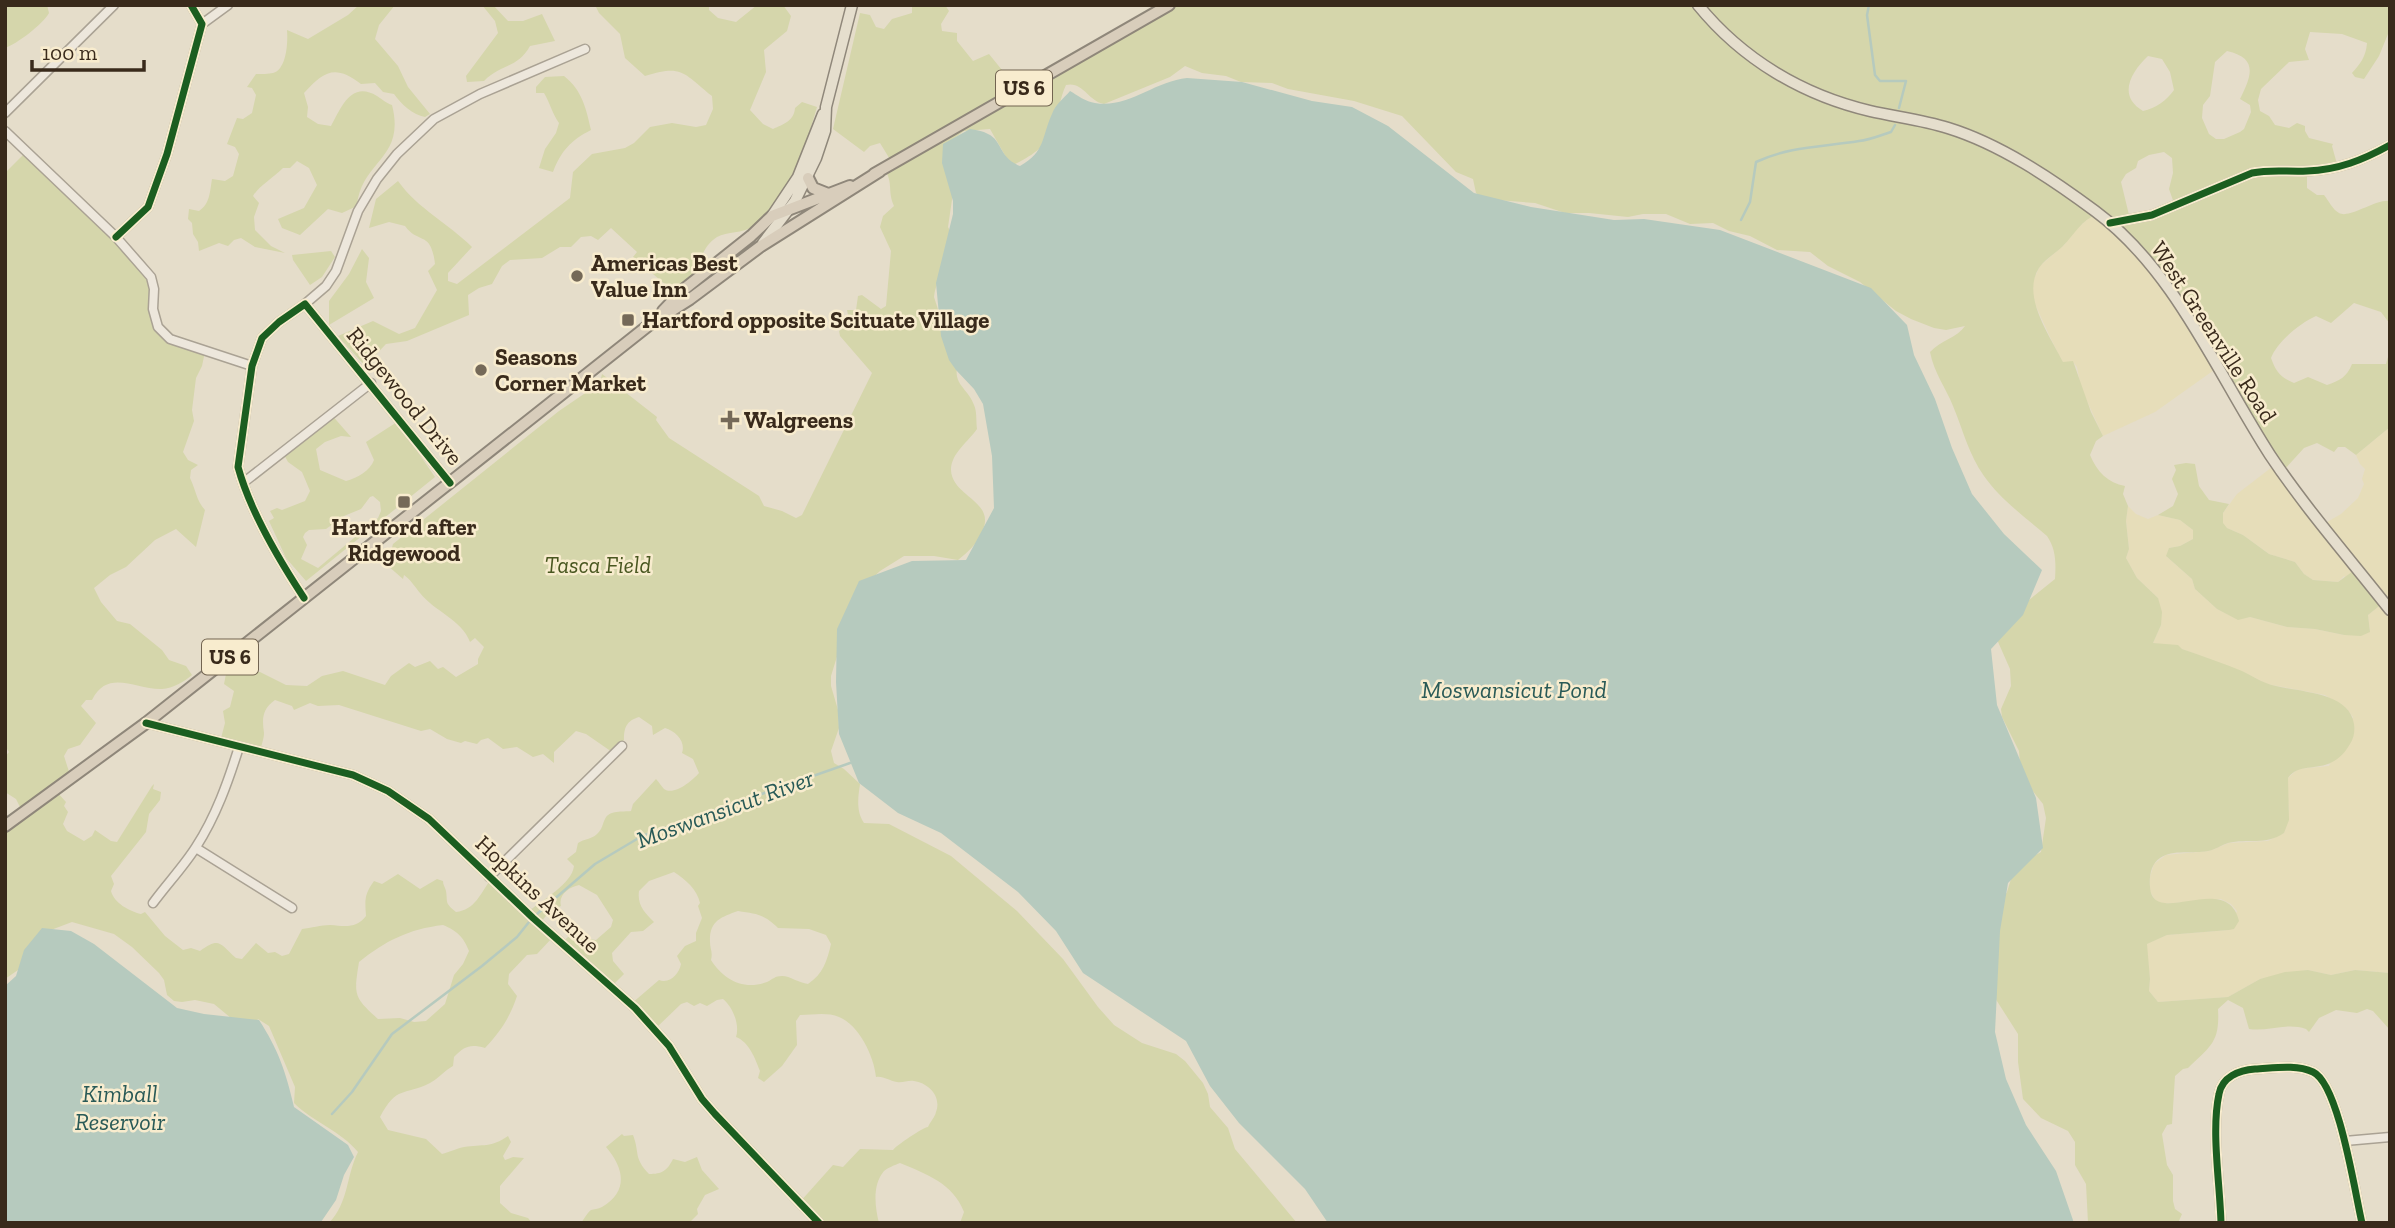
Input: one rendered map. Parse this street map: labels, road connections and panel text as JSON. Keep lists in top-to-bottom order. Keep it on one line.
{"streets":{"highway":["US 6"],"main road":["West Greenville Road"],"street":["Ridgewood Drive","Hopkins Avenue"]},"crossings":[["US 6","Ridgewood Drive"],["US 6","Hopkins Avenue"]],"water":["Moswansicut Pond","Moswansicut River","Kimball Reservoir"],"parks":["Tasca Field"],"places":{"other":["Americas Best Value Inn","Seasons Corner Market"],"transit":["Hartford opposite Scituate Village","Hartford after Ridgewood"],"health":["Walgreens"]},"scale_bar":"100 m"}
